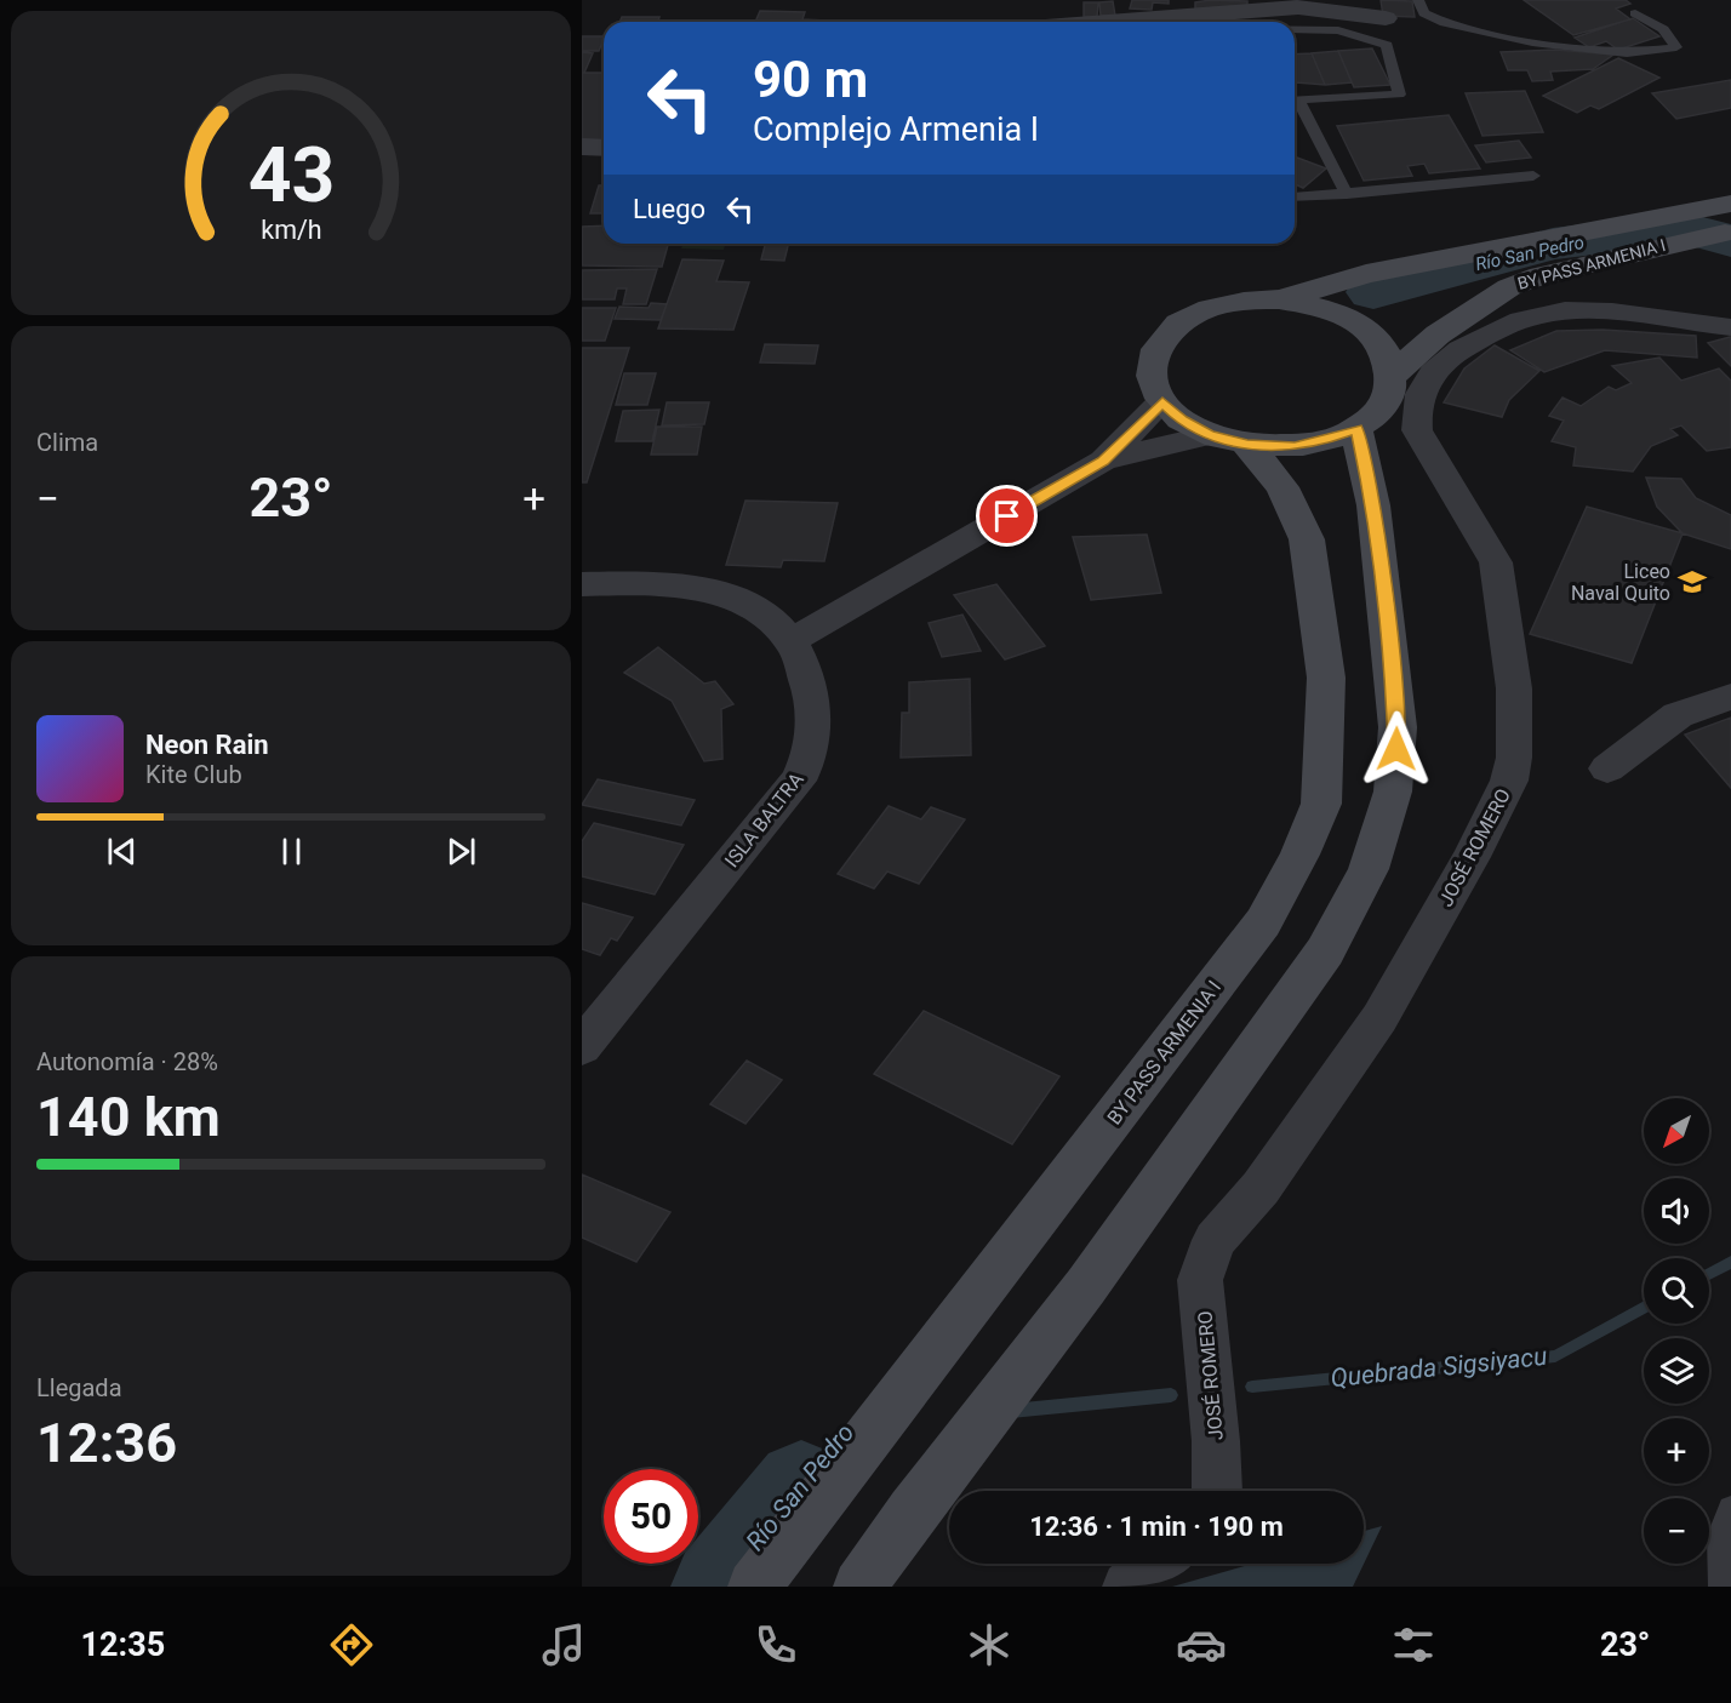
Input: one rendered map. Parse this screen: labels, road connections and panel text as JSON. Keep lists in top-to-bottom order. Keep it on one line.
{"streets":{"main road":["BY PASS ARMENIA I"],"street":["ISLA BALTRA","JOSÉ ROMERO"]},"water":["Río San Pedro","Quebrada Sigsiyacu"],"places":{"school or university":["Liceo Naval Quito"]},"north":"bottom left","page":{"turn":["90 m","Complejo Armenia I"],"then":"Luego","tile":["Clima",["Autonomía · 28%","140 km"],["Llegada","12:36"]],"heat":["−","23°","+"],"song":["Neon Rain","Kite Club"],"map_buttons":["+","−"],"limit":"50","trip":"12:36 · 1 min · 190 m","tabs":["12:35","23°"],"gauge":["43","km/h"]}}
